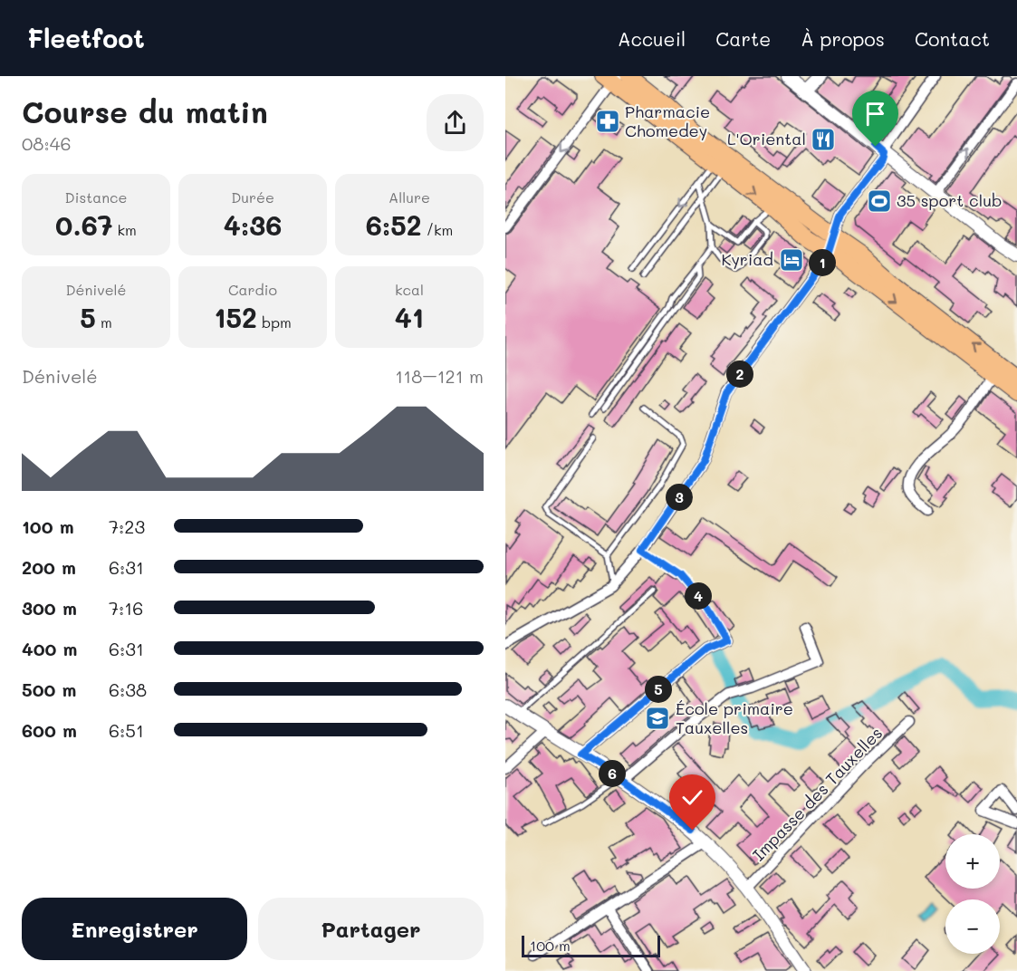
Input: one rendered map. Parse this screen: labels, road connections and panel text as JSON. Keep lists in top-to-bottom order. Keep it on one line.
{"streets":{"street":["Impasse des Tauxelles"]},"places":{"pharmacy":["Pharmacie Chomedey"],"restaurant":["L'Oriental"],"sports":["35 sport club"],"hotel":["Kyriad"],"school or university":["École primaire Tauxelles"]},"scale_bar":"100 m","page":{"header":"Fleetfoot","nav":["Accueil","Carte","À propos","Contact"],"heading":["Course du matin","08:46"],"stats":[["Distance","0.67 km"],["Durée","4:36"],["Allure","6:52 /km"],["Dénivelé","5 m"],["Cardio","152 bpm"],["kcal","41"]],"pins":["1","2","3","4","5","6"],"chart":["Dénivelé","118–121 m"],"list":[{"name":"100 m","note":"7:23"},{"name":"200 m","note":"6:31"},{"name":"300 m","note":"7:16"},{"name":"400 m","note":"6:31"},{"name":"500 m","note":"6:38"},{"name":"600 m","note":"6:51"}],"map_buttons":["+","−"],"buttons":["Enregistrer","Partager"],"scale":"100 m"}}
